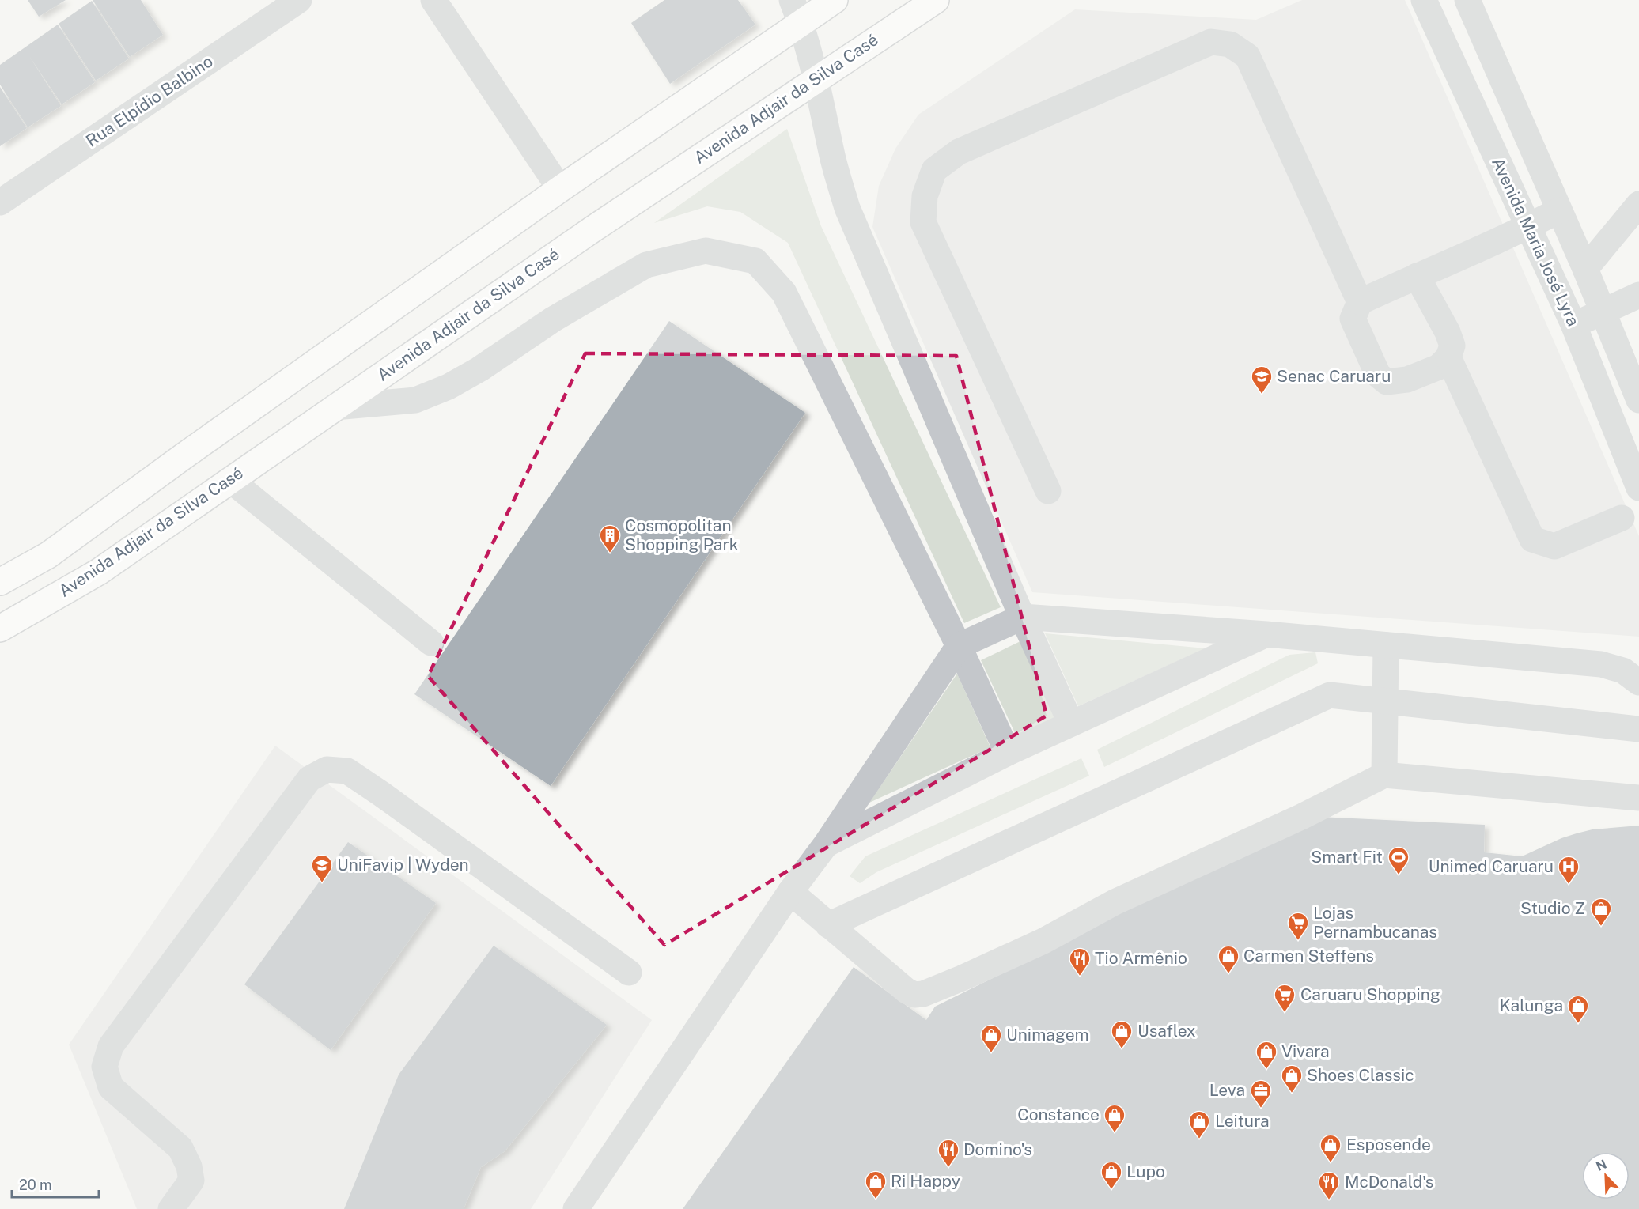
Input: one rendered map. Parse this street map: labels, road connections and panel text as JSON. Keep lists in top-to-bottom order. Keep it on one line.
{"streets":{"main road":["Avenida Adjair da Silva Casé"],"street":["Rua Elpídio Balbino","Avenida Maria José Lyra"]},"places":{"school or university":["Senac Caruaru","UniFavip | Wyden"],"building":["Cosmopolitan Shopping Park"],"sports":["Smart Fit"],"hospital":["Unimed Caruaru"],"shop":["Studio Z","Carmen Steffens","Kalunga","Usaflex","Unimagem","Vivara","Shoes Classic","Constance","Leitura","Esposende","Lupo","Ri Happy"],"supermarket":["Lojas Pernambucanas","Caruaru Shopping"],"restaurant":["Tio Armênio","Domino's","McDonald's"],"office":["Leva"]},"scale_bar":"20 m","north":"top left"}
